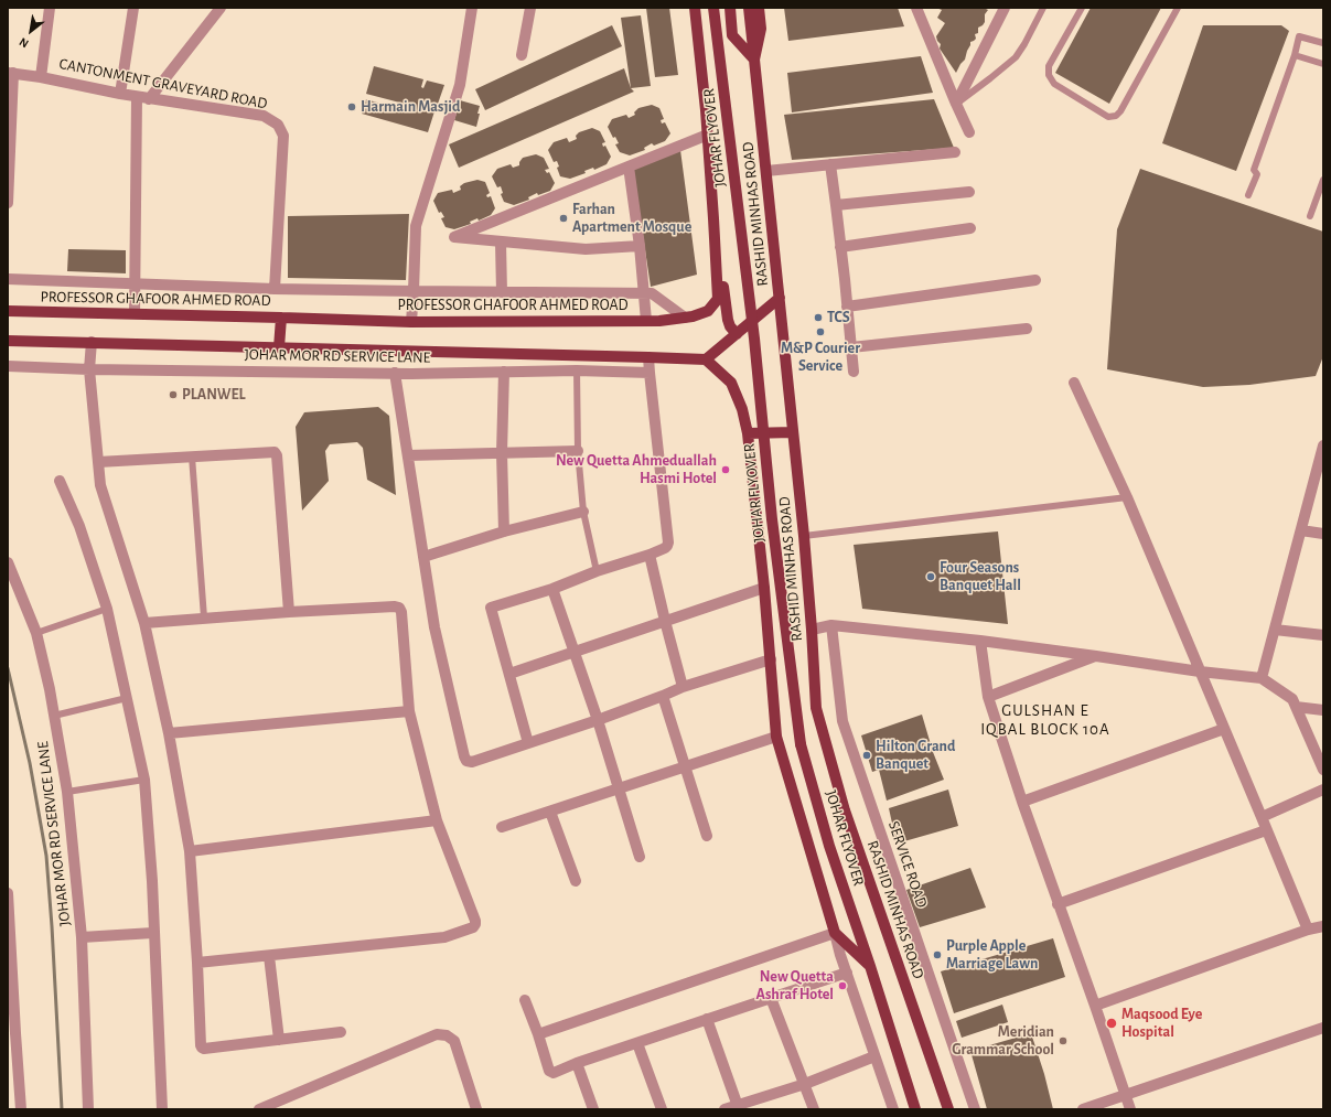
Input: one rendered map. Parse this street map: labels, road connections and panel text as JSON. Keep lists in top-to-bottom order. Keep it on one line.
{"streets":{"main road":["JOHAR FLYOVER","RASHID MINHAS ROAD","PROFESSOR GHAFOOR AHMED ROAD"],"street":["CANTONMENT GRAVEYARD ROAD","JOHAR MOR RD SERVICE LANE","SERVICE ROAD"]},"districts":["GULSHAN E IQBAL BLOCK 10A"],"places":["Harmain Masjid","Farhan Apartment Mosque","TCS","M&P Courier Service","PLANWEL","New Quetta Ahmeduallah Hasmi Hotel","Four Seasons Banquet Hall","Hilton Grand Banquet","Purple Apple Marriage Lawn","New Quetta Ashraf Hotel","Maqsood Eye Hospital","Meridian Grammar School"],"north":"bottom left"}
